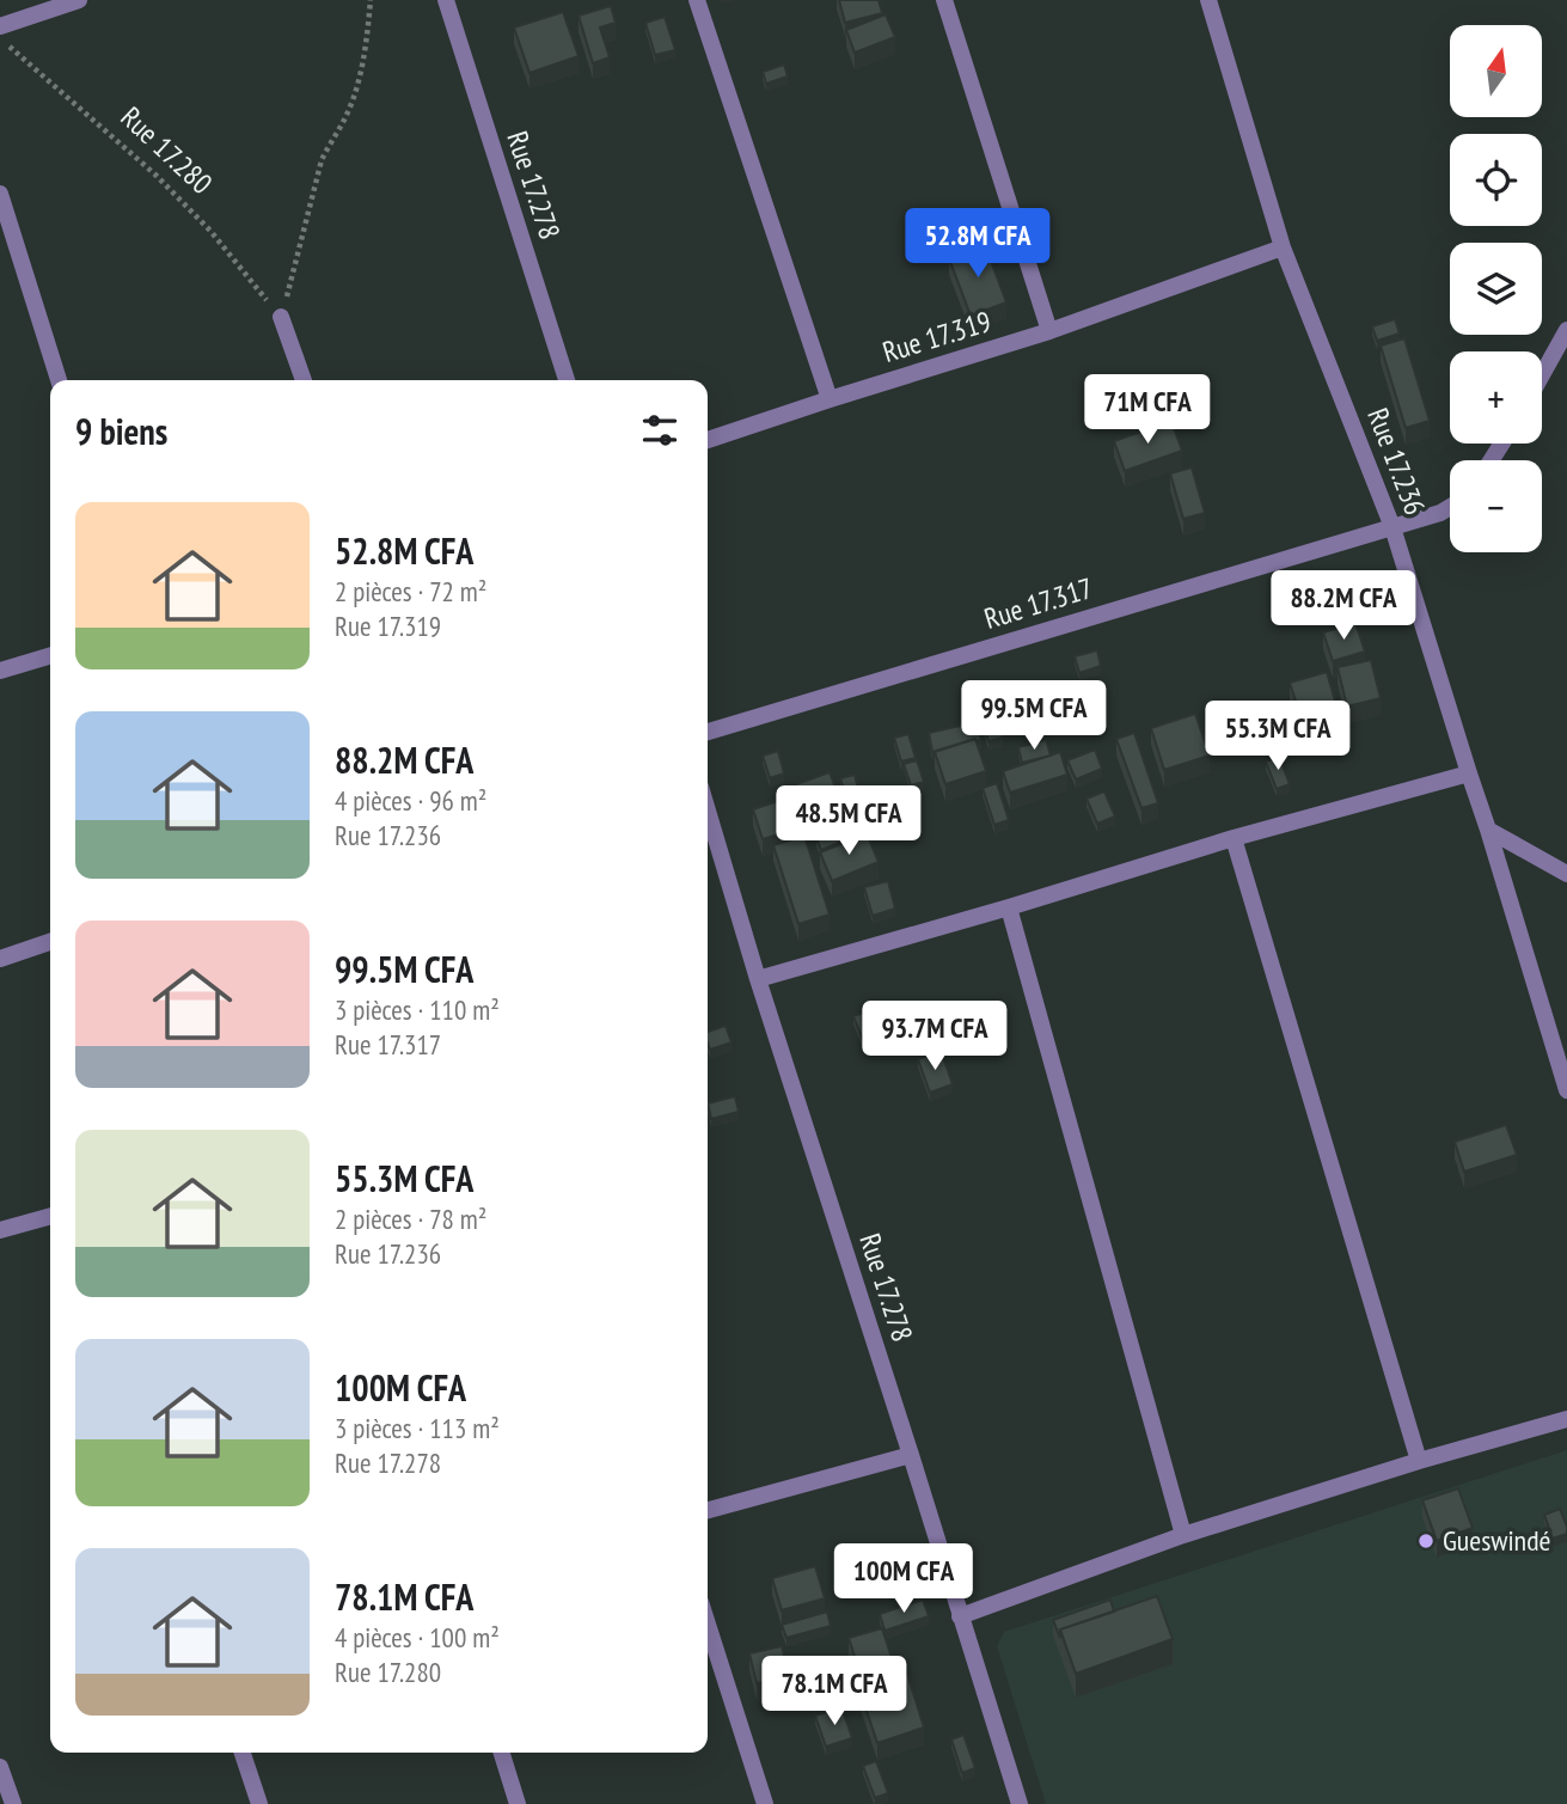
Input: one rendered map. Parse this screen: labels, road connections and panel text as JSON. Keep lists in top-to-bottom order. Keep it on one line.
{"streets":{"street":["Rue 17.278","Rue 17.319","Rue 17.236","Rue 17.317"],"path":["Rue 17.280"]},"crossings":[["Rue 17.319","Rue 17.236"],["Rue 17.236","Rue 17.317"]],"places":["Gueswindé"],"north":"top","page":{"map_buttons":["+","−"],"price":["52.8M CFA","71M CFA","88.2M CFA","99.5M CFA","55.3M CFA","48.5M CFA","93.7M CFA","100M CFA","78.1M CFA"],"heading":"9 biens","list":[{"name":"52.8M CFA","note":"2 pièces · 72 m² · Rue 17.319"},{"name":"88.2M CFA","note":"4 pièces · 96 m² · Rue 17.236"},{"name":"99.5M CFA","note":"3 pièces · 110 m² · Rue 17.317"},{"name":"55.3M CFA","note":"2 pièces · 78 m² · Rue 17.236"},{"name":"100M CFA","note":"3 pièces · 113 m² · Rue 17.278"},{"name":"78.1M CFA","note":"4 pièces · 100 m² · Rue 17.280"}]}}
